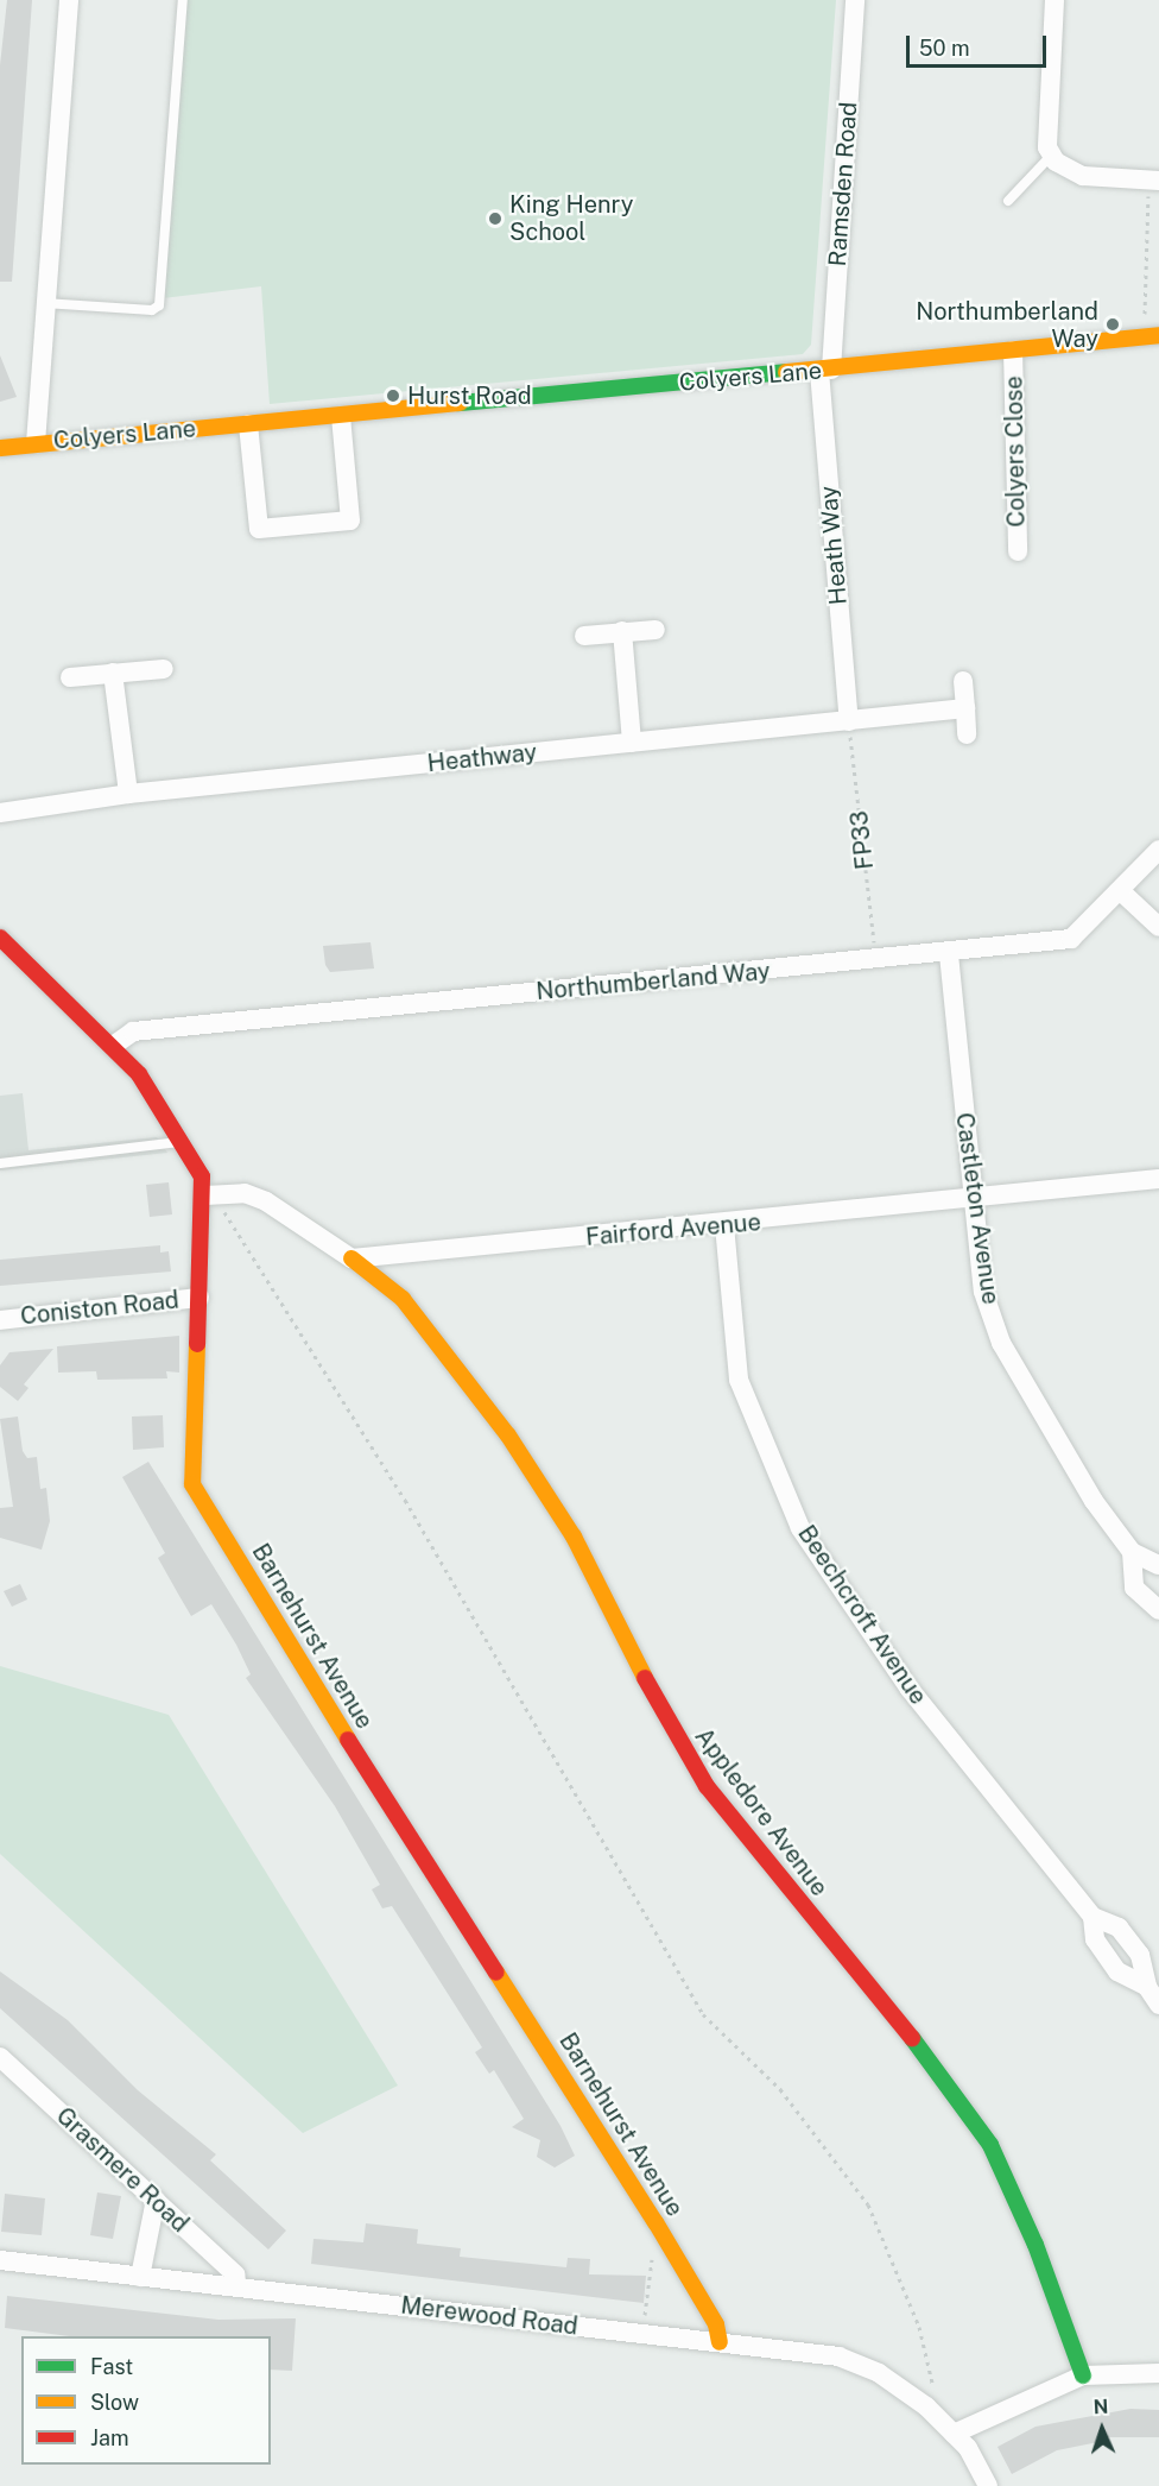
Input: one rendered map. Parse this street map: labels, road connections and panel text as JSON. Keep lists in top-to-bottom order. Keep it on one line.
{"streets":{"street":["Ramsden Road","Colyers Lane","Colyers Close","Heath Way","Heathway","Northumberland Way","Castleton Avenue","Fairford Avenue","Coniston Road","Beechcroft Avenue","Barnehurst Avenue","Appledore Avenue","Grasmere Road","Merewood Road"],"path":["FP33"]},"crossings":[["Ramsden Road","Colyers Lane"],["Ramsden Road","Heath Way"],["Colyers Lane","Colyers Close"],["Colyers Lane","Heath Way"],["Heath Way","Heathway"],["Heath Way","FP33"],["Heathway","FP33"],["FP33","Northumberland Way"],["Northumberland Way","Castleton Avenue"],["Northumberland Way","Barnehurst Avenue"],["Castleton Avenue","Fairford Avenue"],["Fairford Avenue","Beechcroft Avenue"],["Fairford Avenue","Appledore Avenue"],["Coniston Road","Barnehurst Avenue"],["Barnehurst Avenue","Merewood Road"],["Grasmere Road","Merewood Road"]],"places":["King Henry School","Northumberland Way","Hurst Road"],"legend":["Fast","Slow","Jam"],"scale_bar":"50 m","north":"top"}
